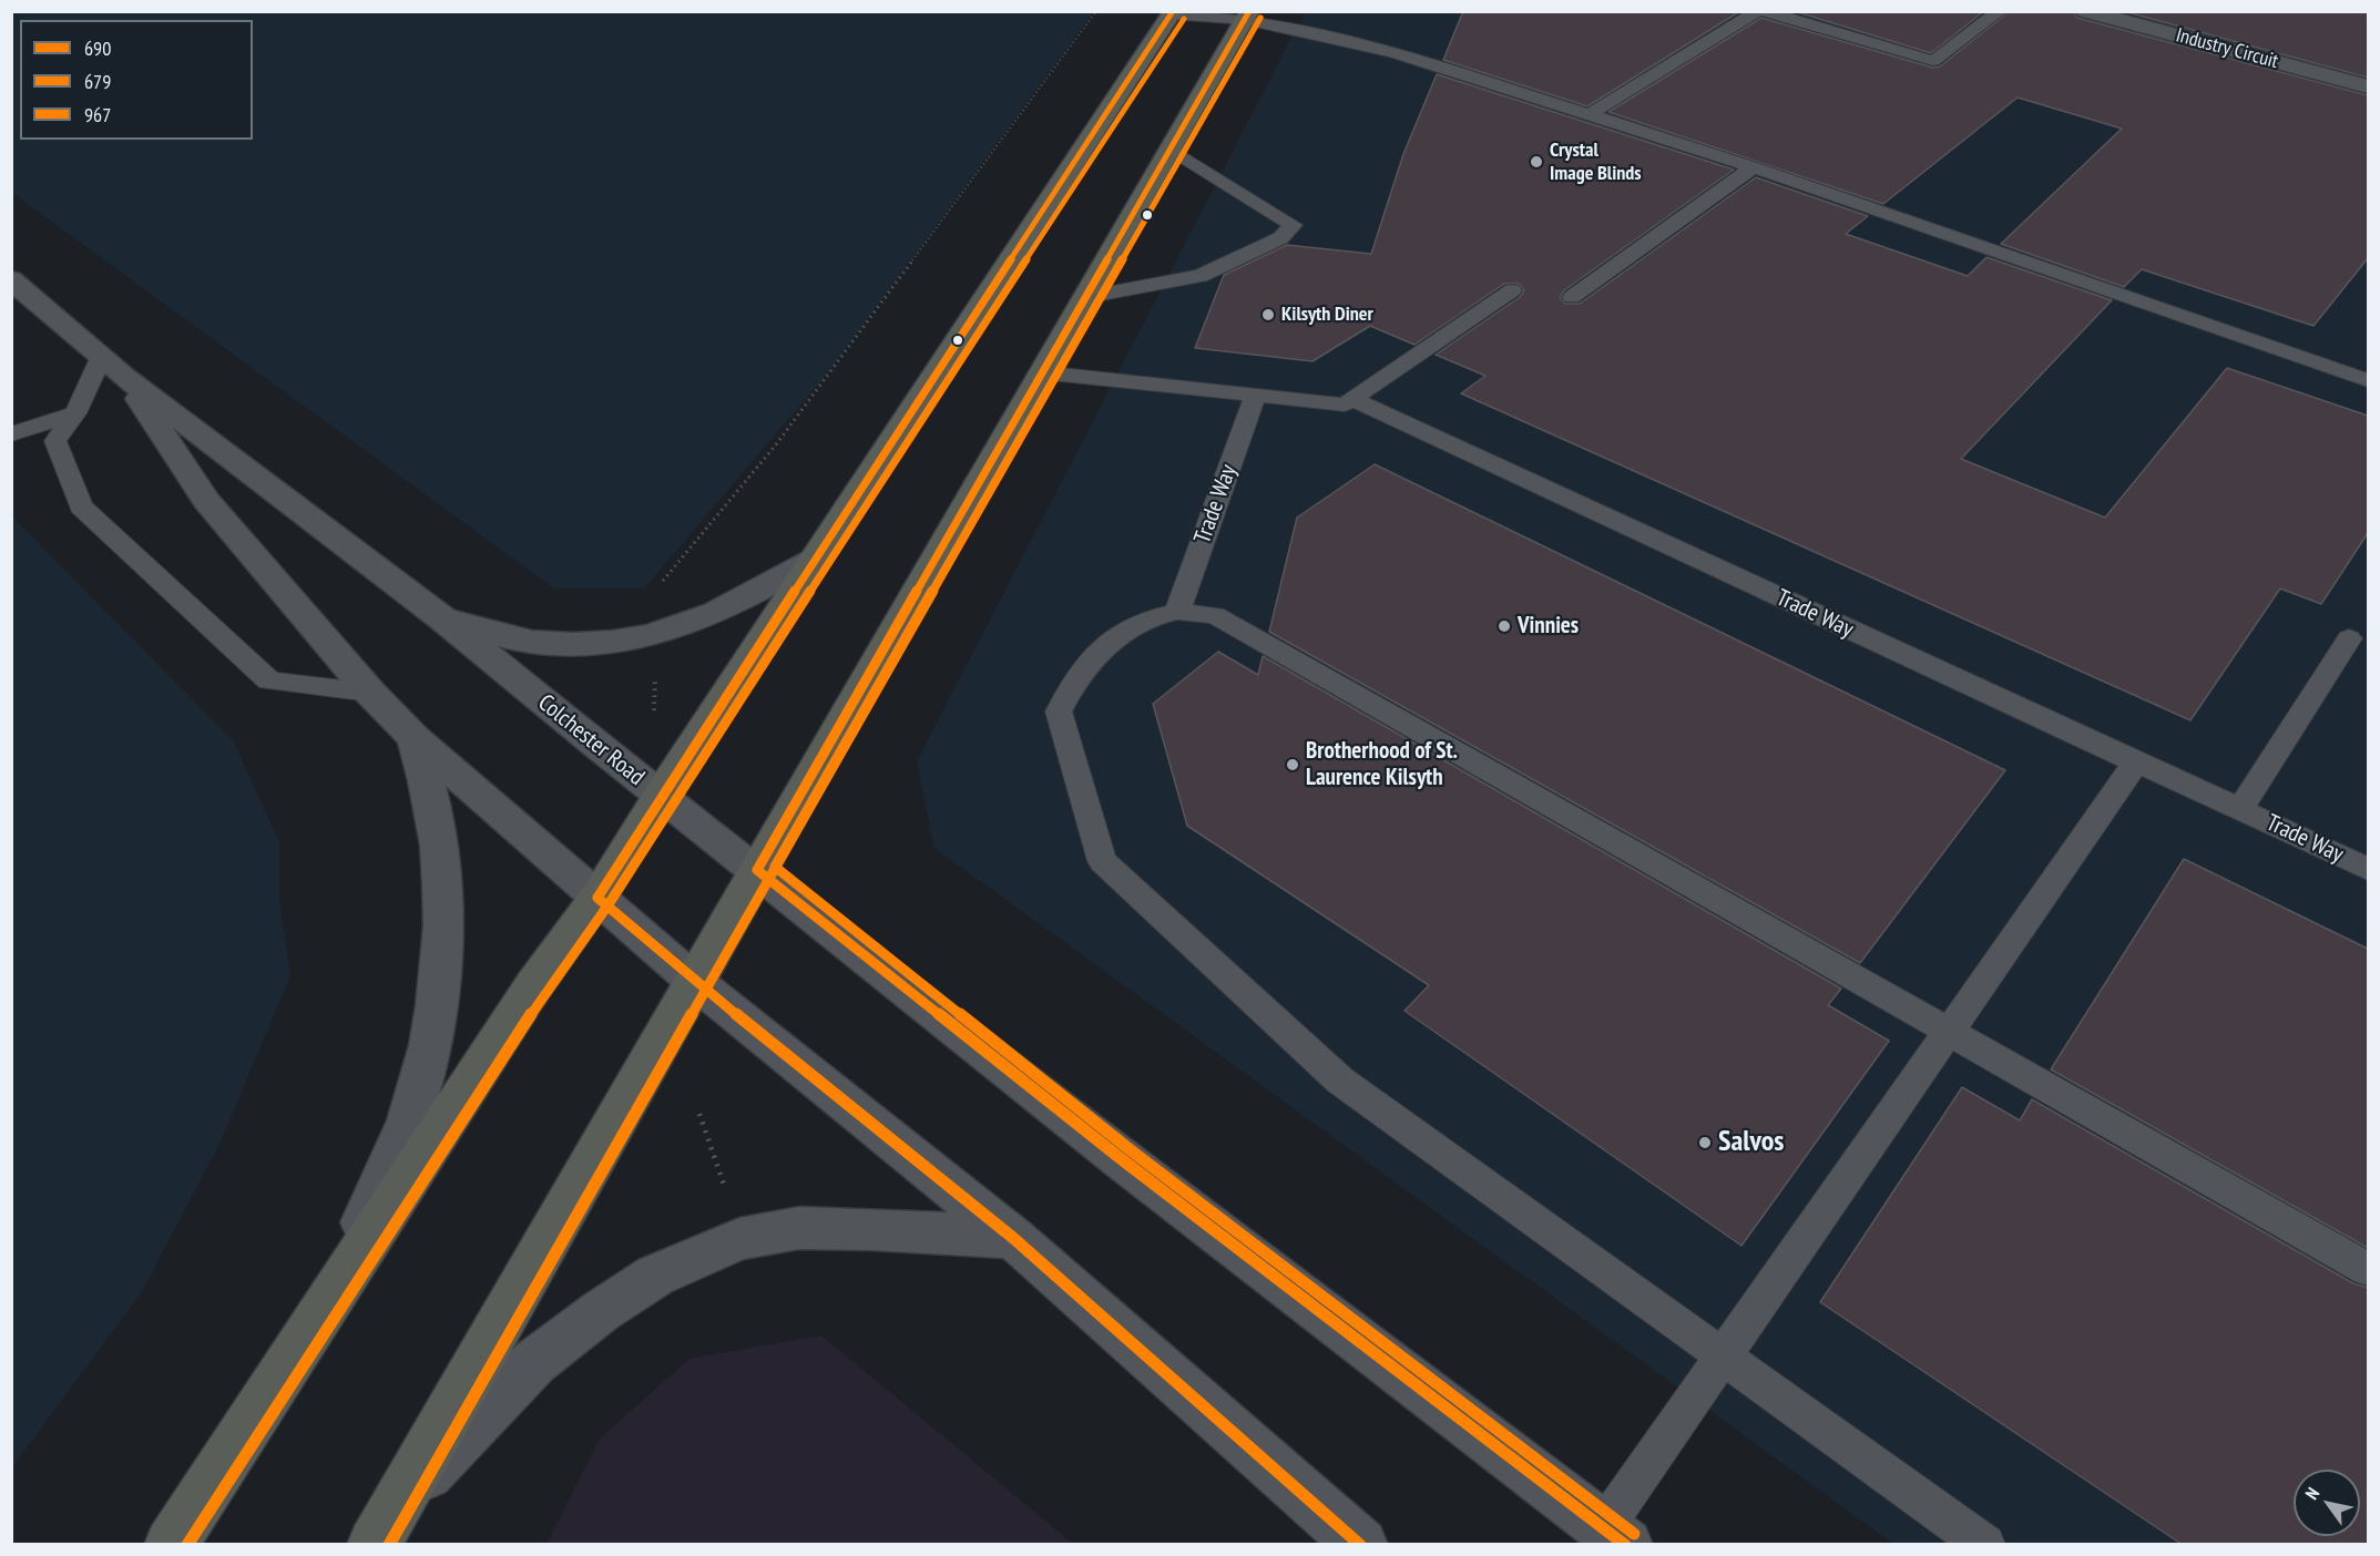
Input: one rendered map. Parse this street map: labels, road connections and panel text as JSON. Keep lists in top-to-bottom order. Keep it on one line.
{"streets":{"main road":["Industry Circuit","Colchester Road"],"lane":["Trade Way"]},"places":["Crystal Image Blinds","Kilsyth Diner","Vinnies","Brotherhood of St. Laurence Kilsyth","Salvos"],"lines":["transit line 690","transit line 679","transit line 967"],"legend":["690","679","967"],"north":"top left"}
